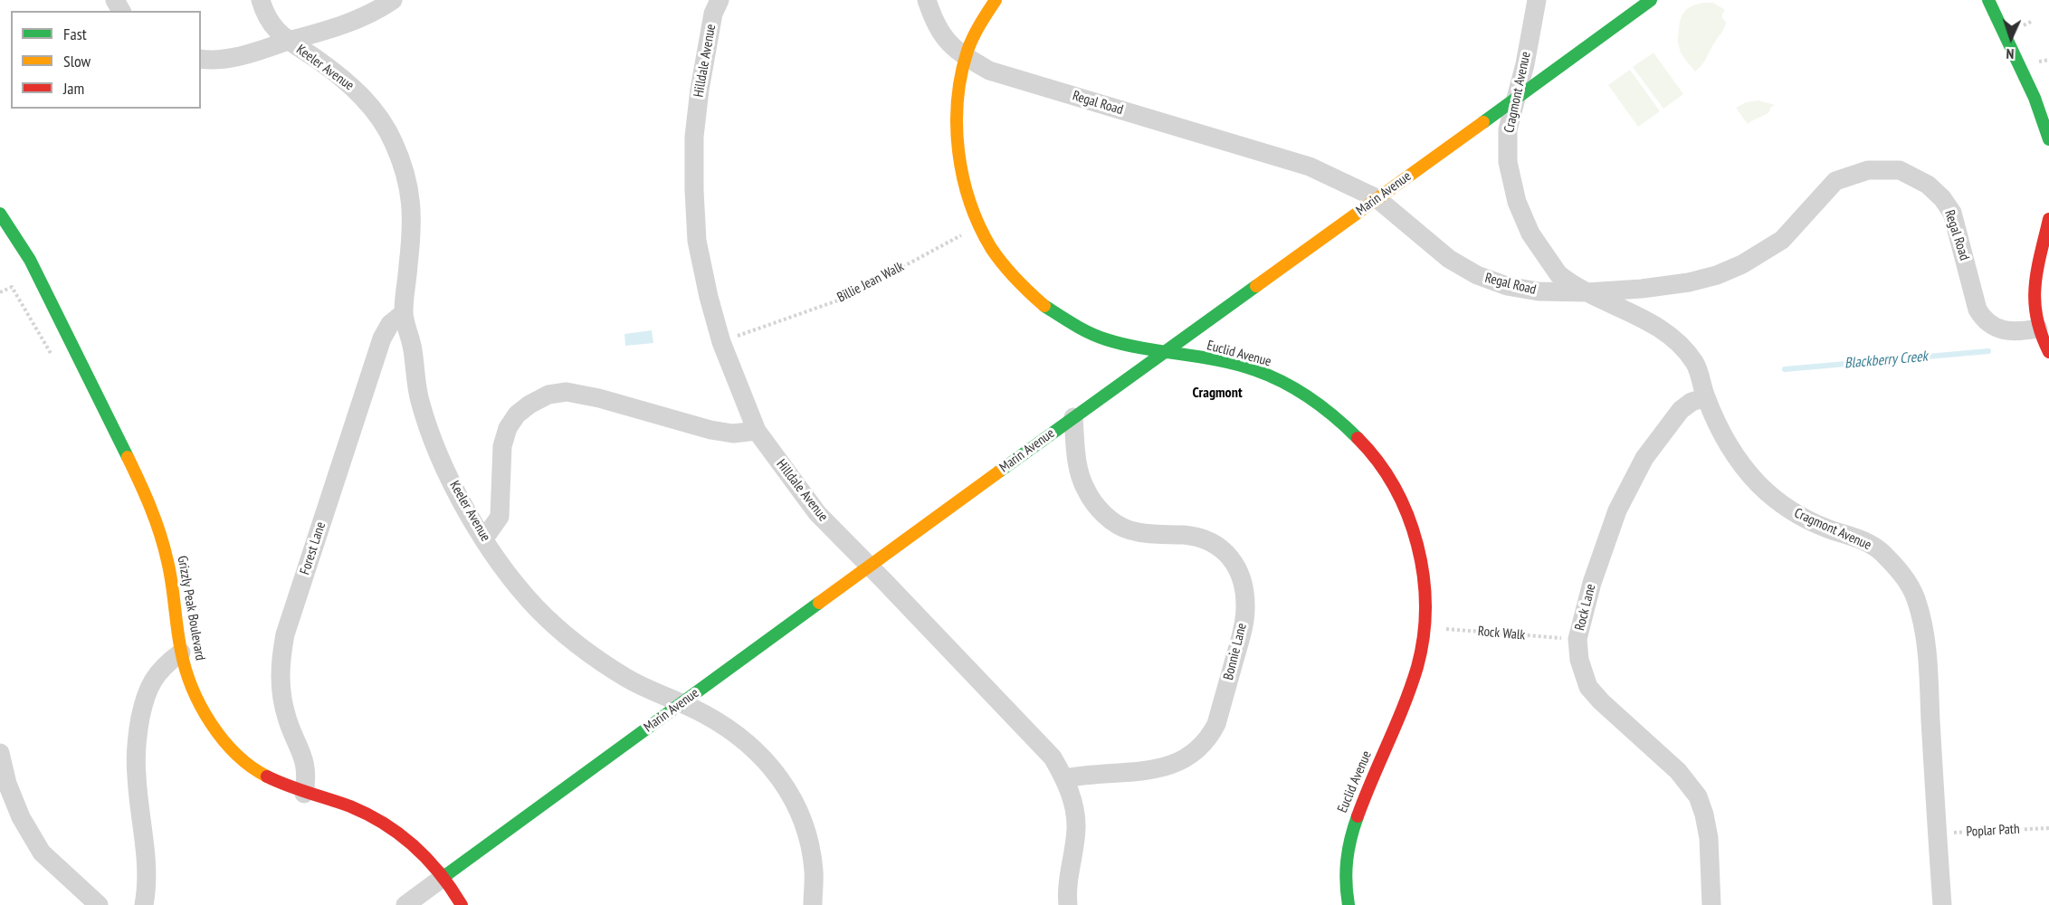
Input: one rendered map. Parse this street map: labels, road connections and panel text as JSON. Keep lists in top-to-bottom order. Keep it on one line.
{"streets":{"street":["Hilldale Avenue","Keeler Avenue","Cragmont Avenue","Regal Road","Marin Avenue","Euclid Avenue","Forest Lane","Rock Lane","Grizzly Peak Boulevard","Bonnie Lane"],"path":["Billie Jean Walk","Rock Walk","Poplar Path"]},"crossings":[["Hilldale Avenue","Marin Avenue"],["Hilldale Avenue","Bonnie Lane"],["Keeler Avenue","Marin Avenue"],["Keeler Avenue","Forest Lane"],["Cragmont Avenue","Regal Road"],["Cragmont Avenue","Marin Avenue"],["Cragmont Avenue","Rock Lane"],["Cragmont Avenue","Poplar Path"],["Regal Road","Marin Avenue"],["Regal Road","Euclid Avenue"],["Marin Avenue","Euclid Avenue"],["Marin Avenue","Grizzly Peak Boulevard"],["Marin Avenue","Bonnie Lane"],["Billie Jean Walk","Euclid Avenue"],["Euclid Avenue","Rock Walk"],["Forest Lane","Grizzly Peak Boulevard"],["Rock Lane","Rock Walk"]],"districts":["Cragmont"],"water":["Blackberry Creek"],"legend":["Fast","Slow","Jam"],"north":"bottom"}
